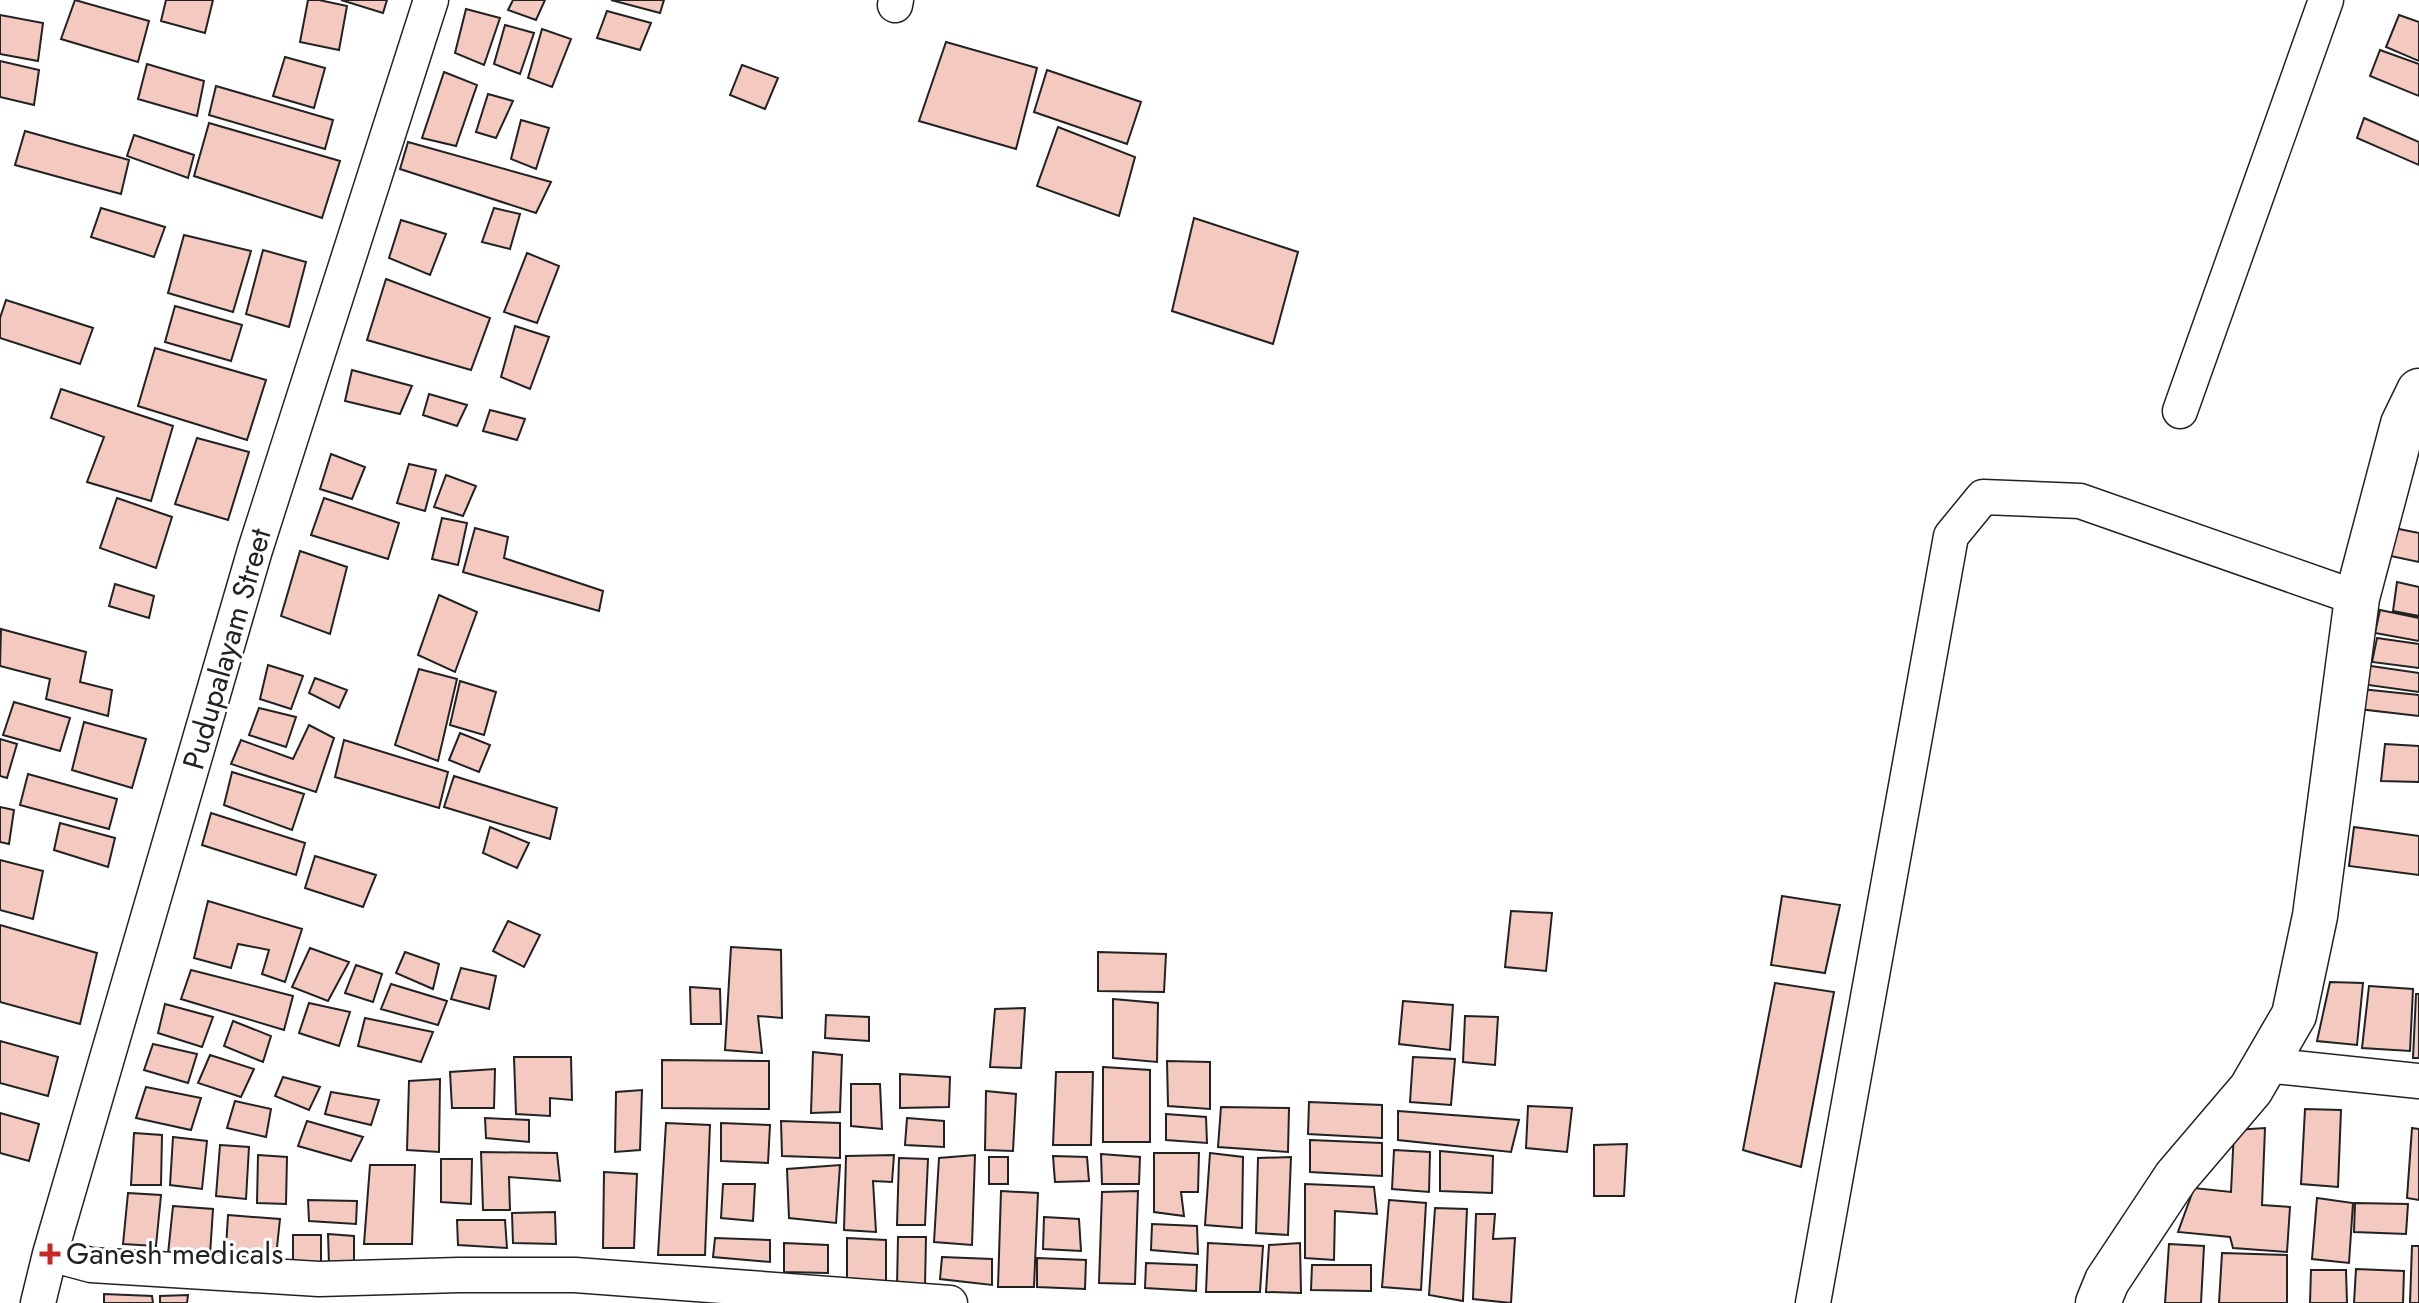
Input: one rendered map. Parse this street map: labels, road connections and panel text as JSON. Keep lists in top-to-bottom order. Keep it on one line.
{"streets":{"street":["Pudupalayam Street"]},"places":{"health":["Ganesh medicals"]}}
